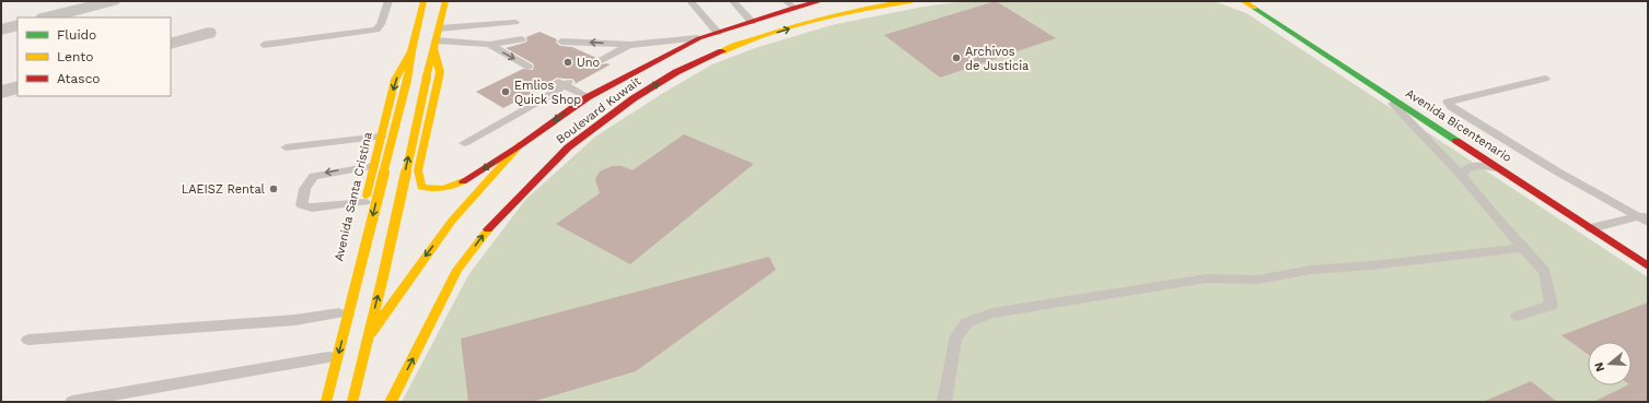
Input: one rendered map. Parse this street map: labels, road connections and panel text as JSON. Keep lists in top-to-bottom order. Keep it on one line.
{"streets":{"main road":["Boulevard Kuwait","Avenida Bicentenario","Avenida Santa Cristina"]},"places":["Archivos de Justicia","Uno","Emlios Quick Shop","LAEISZ Rental"],"legend":["Fluido","Lento","Atasco"],"north":"left"}
